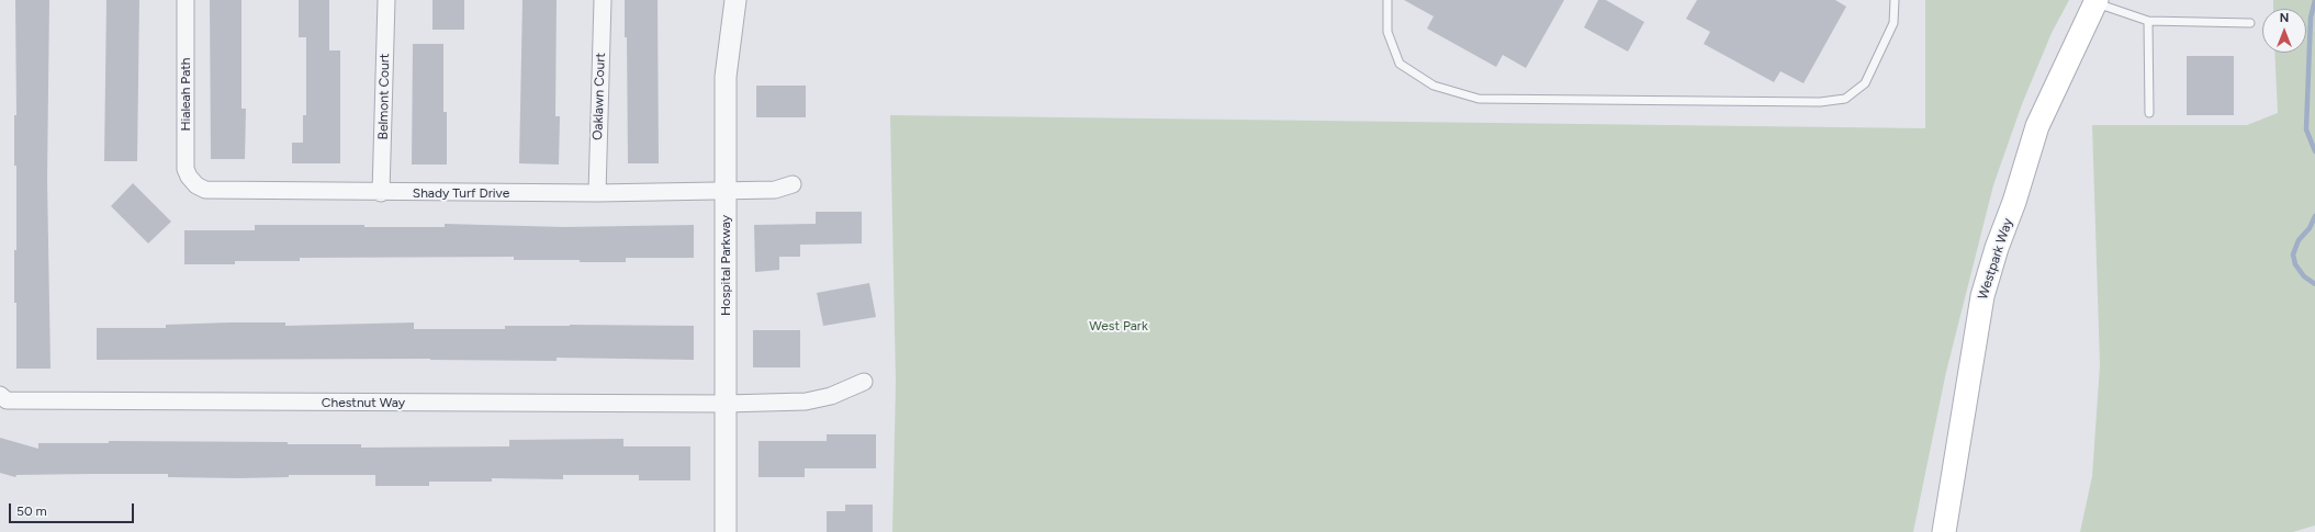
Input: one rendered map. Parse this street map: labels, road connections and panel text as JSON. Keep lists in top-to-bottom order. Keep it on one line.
{"streets":{"main road":["Westpark Way"],"street":["Hialeah Path","Belmont Court","Oaklawn Court","Shady Turf Drive","Hospital Parkway","Chestnut Way"]},"crossings":[["Hialeah Path","Shady Turf Drive"],["Belmont Court","Shady Turf Drive"],["Oaklawn Court","Shady Turf Drive"],["Shady Turf Drive","Hospital Parkway"],["Hospital Parkway","Chestnut Way"]],"parks":["West Park"],"scale_bar":"50 m","north":"top"}
